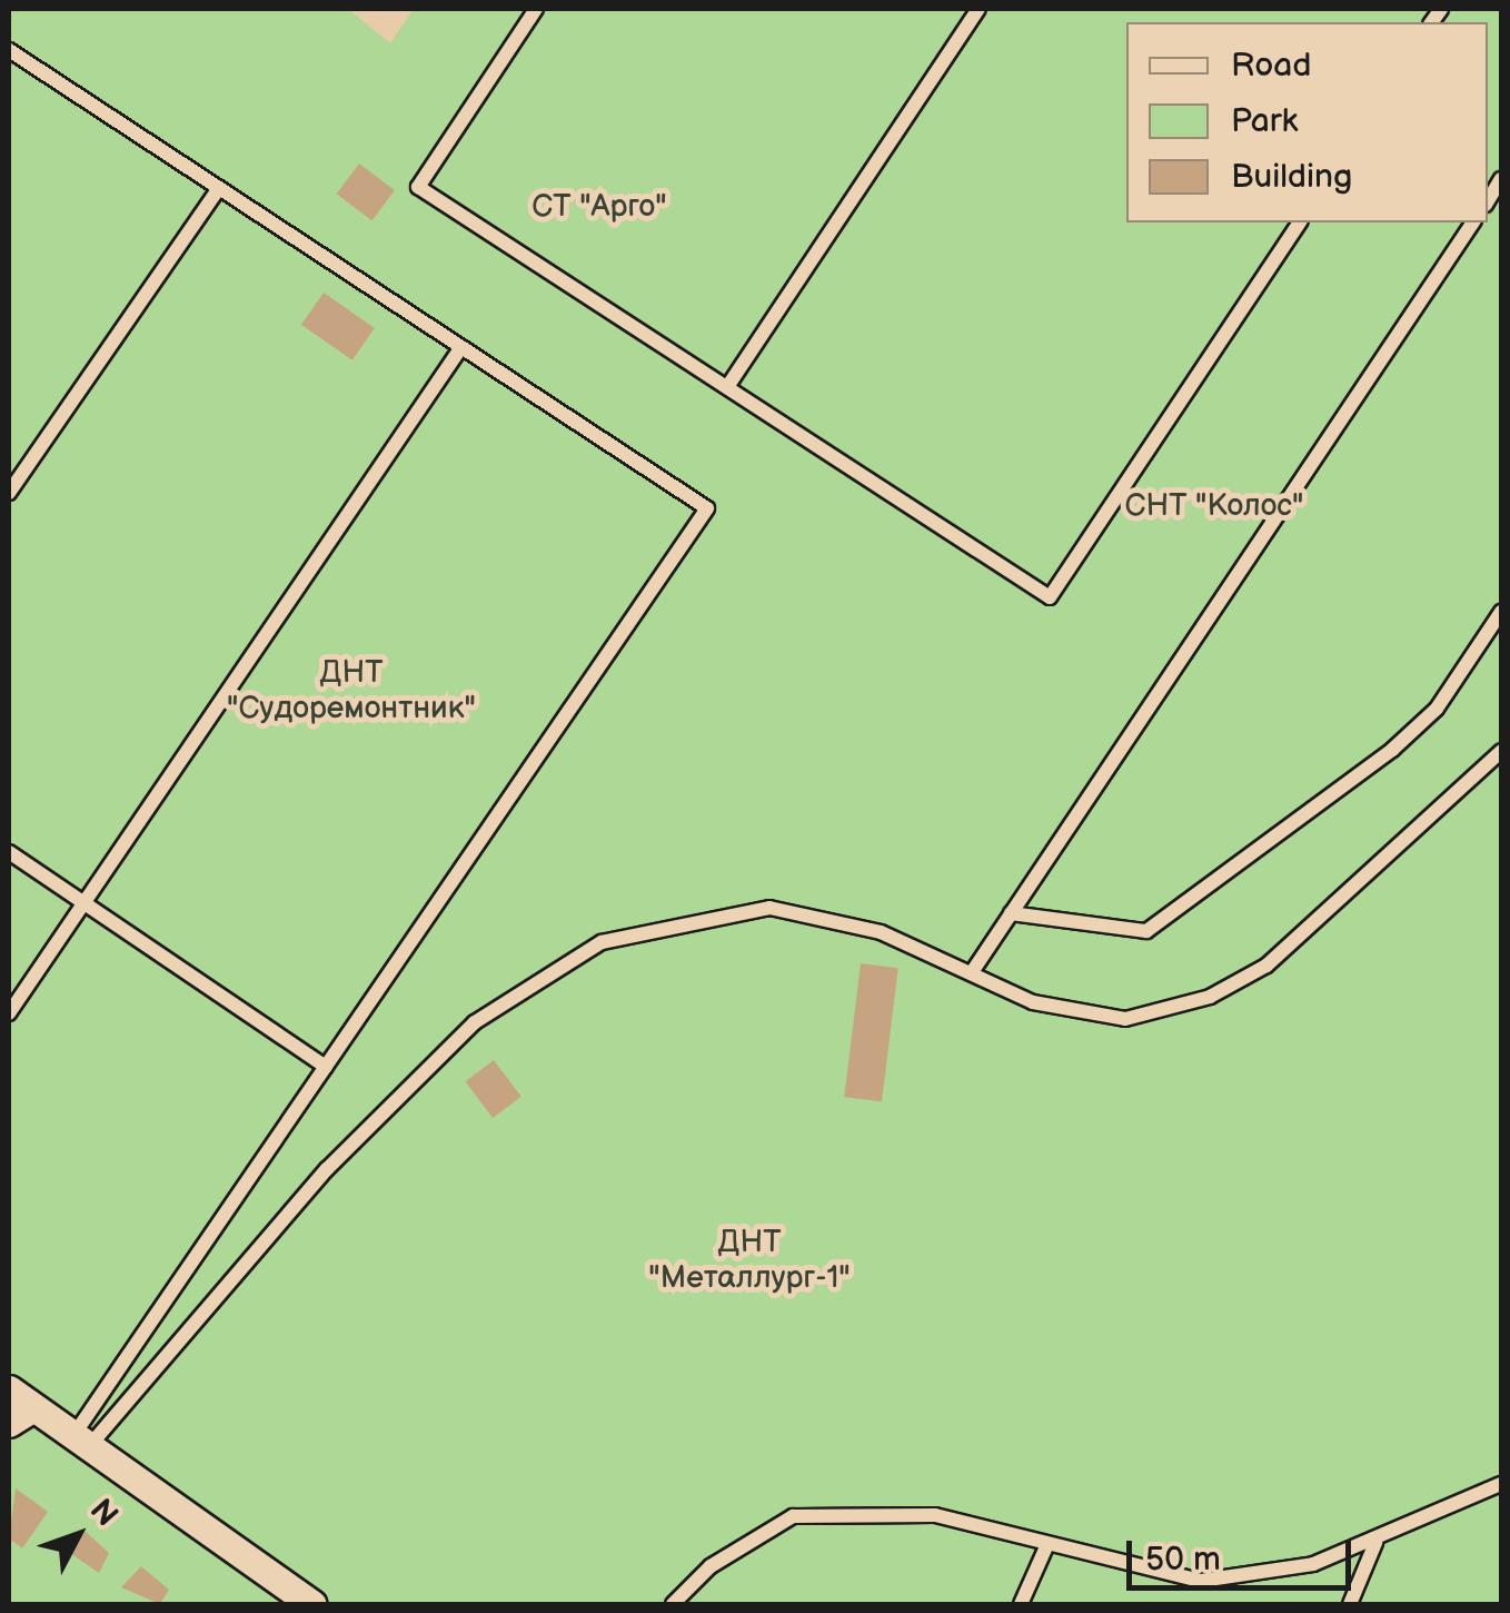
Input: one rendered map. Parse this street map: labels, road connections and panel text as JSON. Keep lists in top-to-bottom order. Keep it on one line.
{"parks":["СТ \"Арго\"","СНТ \"Колос\"","ДНТ \"Судоремонтник\"","ДНТ \"Металлург-1\""],"legend":["Road","Park","Building"],"scale_bar":"50 m","north":"top right"}
